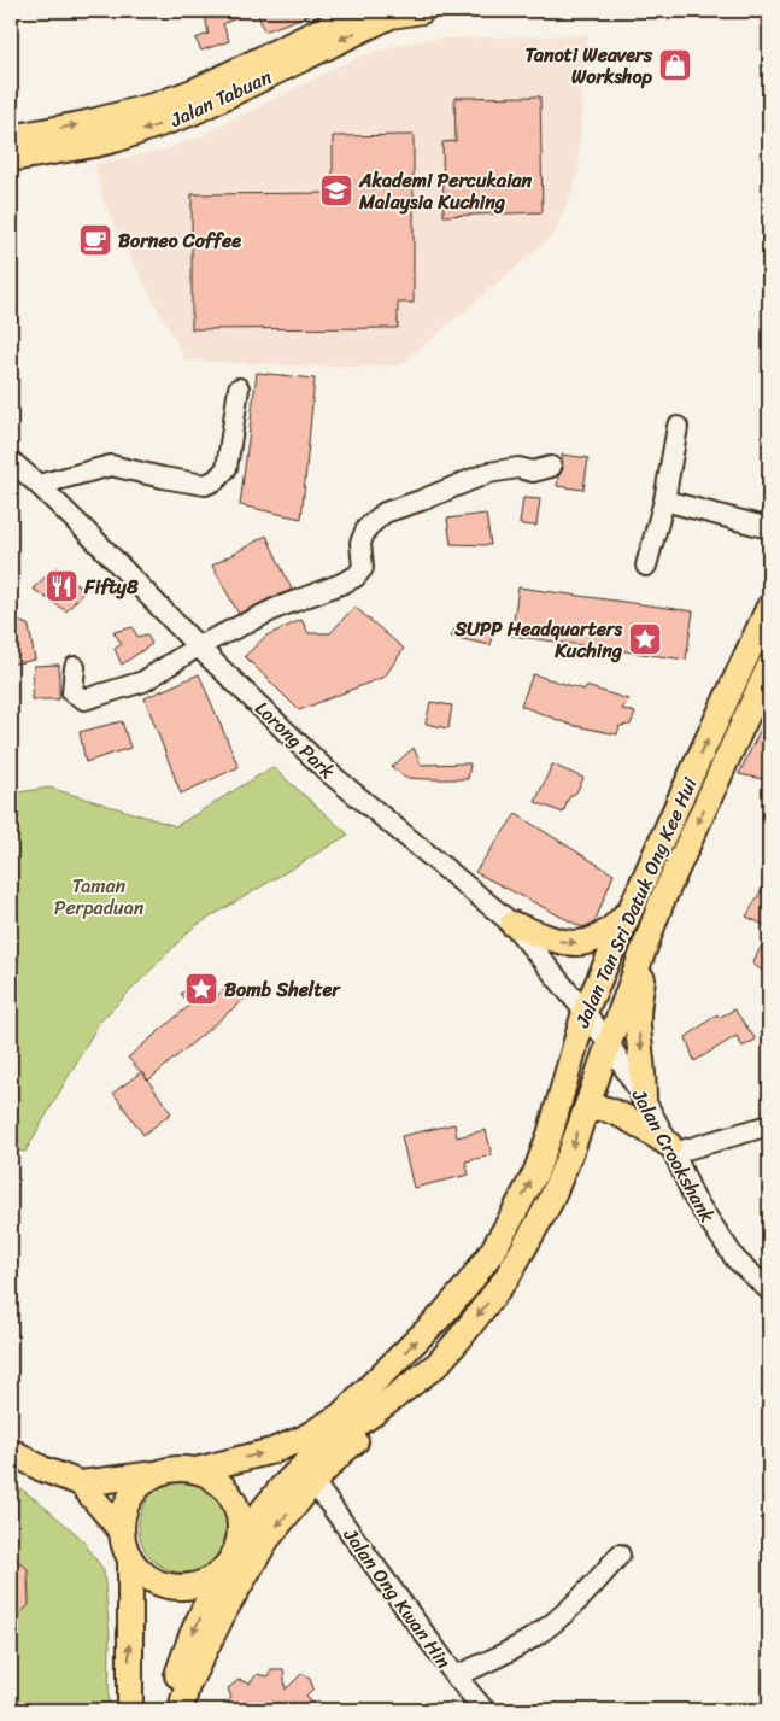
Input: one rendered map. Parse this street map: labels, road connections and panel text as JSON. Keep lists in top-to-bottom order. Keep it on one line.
{"streets":{"main road":["Jalan Tabuan","Jalan Tan Sri Datuk Ong Kee Hui"],"street":["Lorong Park","Jalan Crookshank","Jalan Ong Kwan Hin"]},"crossings":[["Lorong Park","Jalan Tan Sri Datuk Ong Kee Hui"],["Lorong Park","Jalan Crookshank"],["Jalan Tan Sri Datuk Ong Kee Hui","Jalan Crookshank"]],"parks":["Taman Perpaduan"],"places":{"shop":["Tanoti Weavers Workshop"],"school or university":["Akademi Percukaian Malaysia Kuching"],"cafe":["Borneo Coffee"],"restaurant":["Fifty8"],"place":["SUPP Headquarters Kuching","Bomb Shelter"]}}
